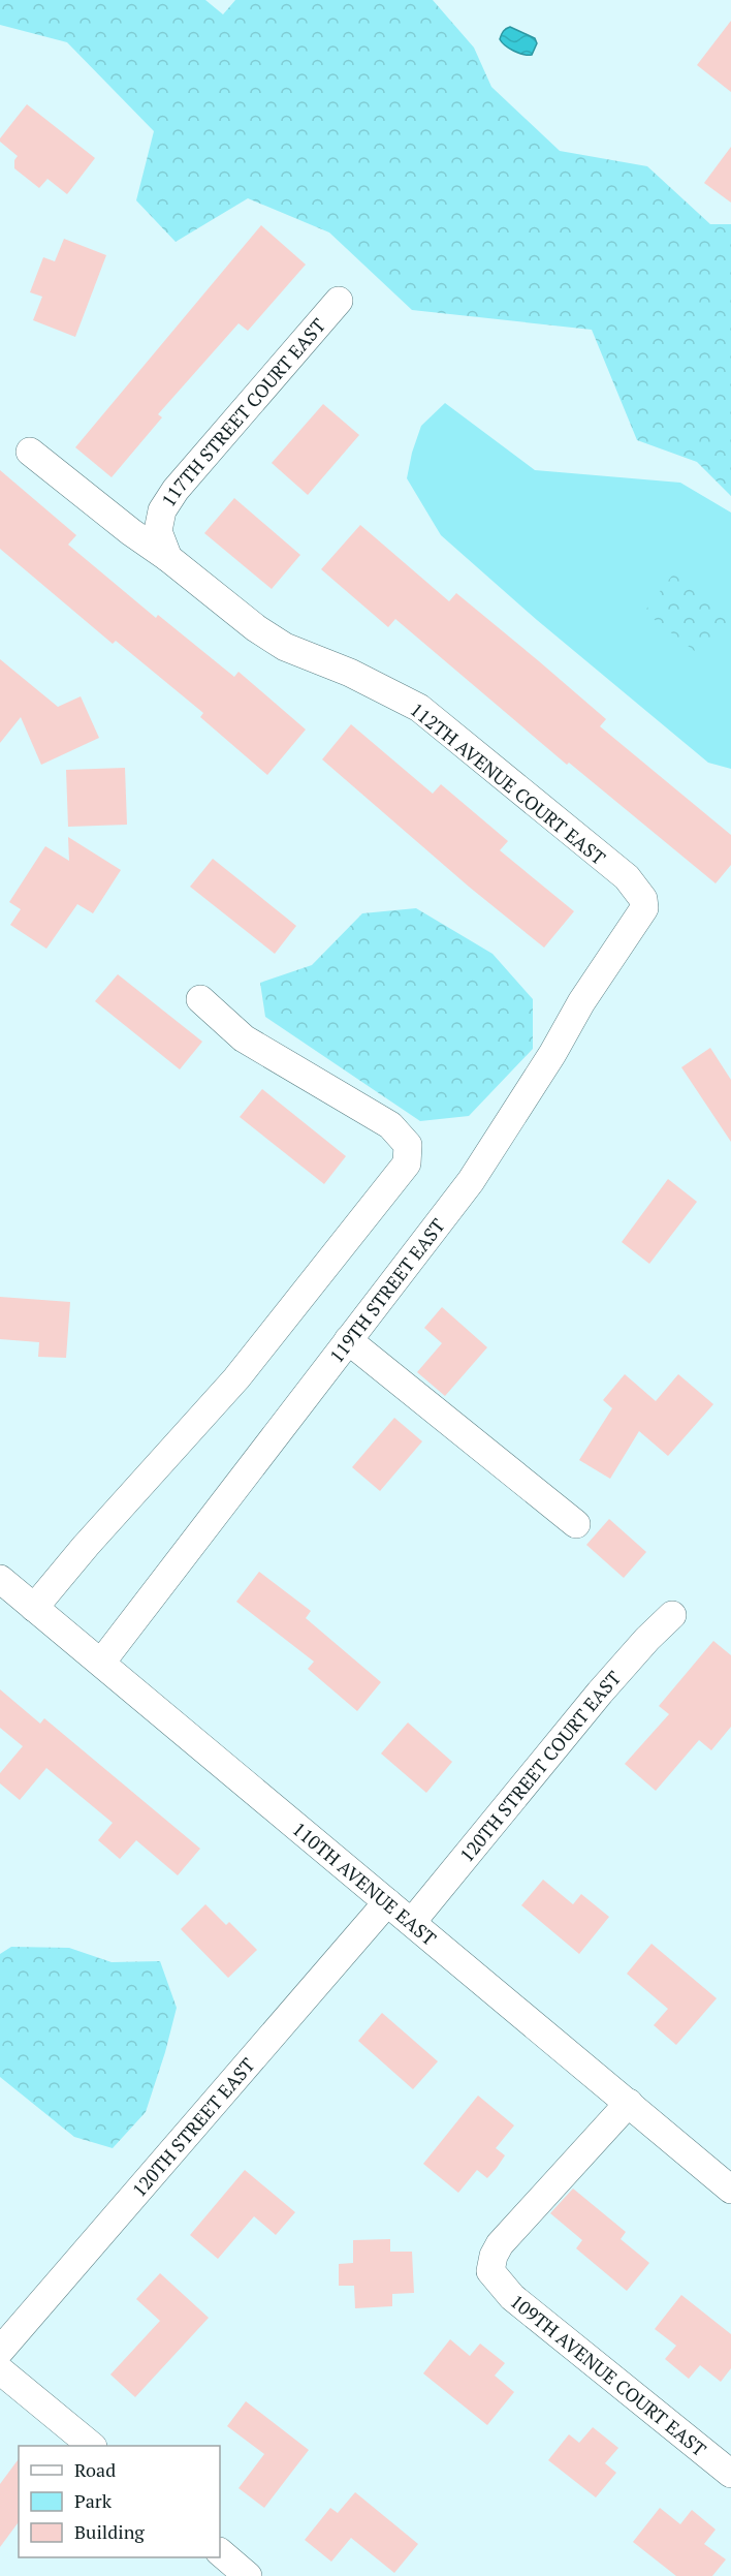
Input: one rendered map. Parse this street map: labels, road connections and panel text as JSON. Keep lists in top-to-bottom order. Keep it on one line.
{"streets":{"street":["117TH STREET COURT EAST","112TH AVENUE COURT EAST","119TH STREET EAST","120TH STREET COURT EAST","110TH AVENUE EAST","120TH STREET EAST","109TH AVENUE COURT EAST"]},"crossings":[["117TH STREET COURT EAST","112TH AVENUE COURT EAST"],["112TH AVENUE COURT EAST","119TH STREET EAST"],["119TH STREET EAST","110TH AVENUE EAST"],["120TH STREET COURT EAST","110TH AVENUE EAST"],["110TH AVENUE EAST","120TH STREET EAST"],["110TH AVENUE EAST","109TH AVENUE COURT EAST"]],"legend":["Road","Park","Building"]}
